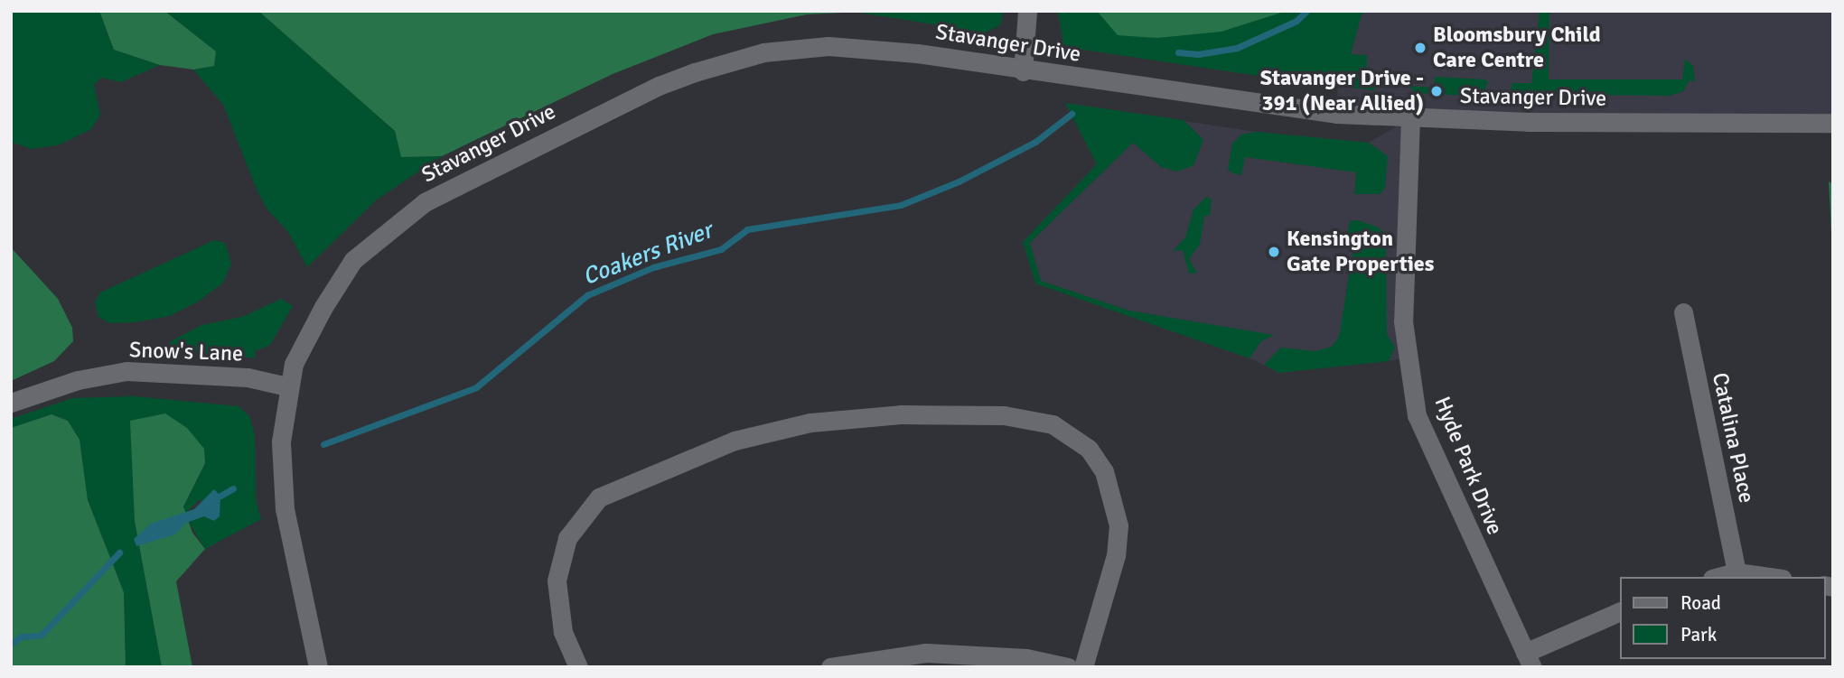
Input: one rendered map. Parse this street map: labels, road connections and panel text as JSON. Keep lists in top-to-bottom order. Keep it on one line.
{"streets":{"street":["Stavanger Drive","Snow's Lane","Catalina Place","Hyde Park Drive"]},"crossings":[["Stavanger Drive","Snow's Lane"],["Stavanger Drive","Hyde Park Drive"]],"water":["Coakers River"],"places":["Bloomsbury Child Care Centre","Stavanger Drive - 391 (Near Allied)","Kensington Gate Properties"],"legend":["Road","Park"]}
